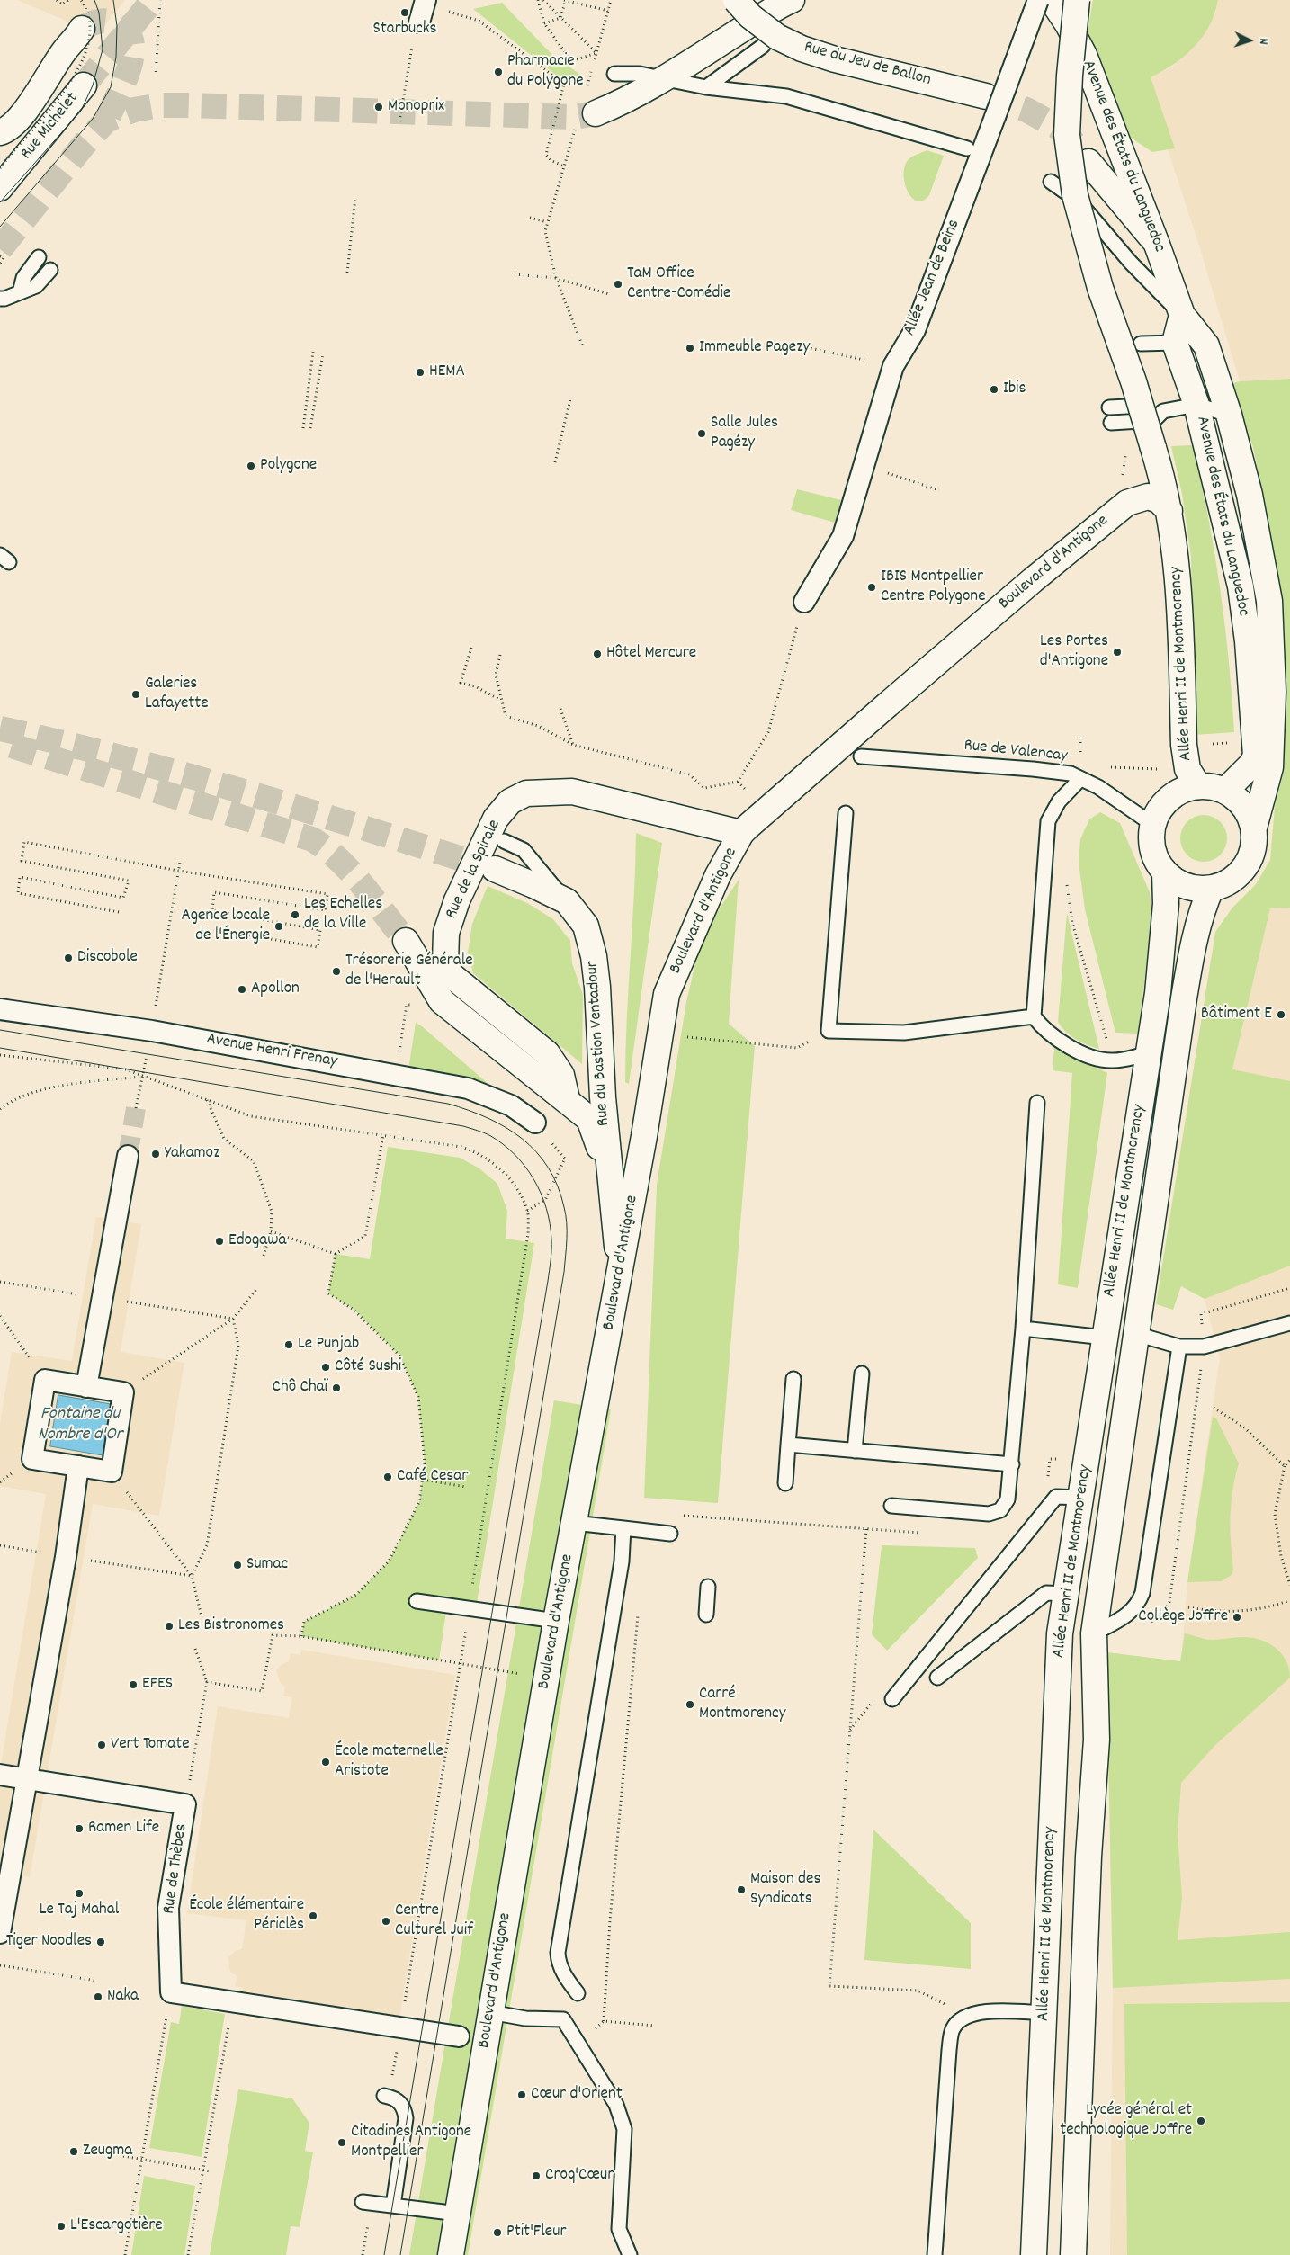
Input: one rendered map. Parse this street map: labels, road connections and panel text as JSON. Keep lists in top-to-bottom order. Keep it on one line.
{"streets":{"street":["Rue du Jeu de Ballon","Rue Michelet","Avenue des États du Languedoc","Allée Jean de Beins","Boulevard d'Antigone","Allée Henri II de Montmorency","Rue de la Spirale","Rue du Bastion Ventadour","Avenue Henri Frenay","Rue de Thèbes"],"lane":["Rue de Valencay"]},"crossings":[["Rue du Jeu de Ballon","Allée Jean de Beins"],["Avenue des États du Languedoc","Allée Jean de Beins"],["Avenue des États du Languedoc","Allée Henri II de Montmorency"],["Avenue des États du Languedoc","Rue de Valencay"],["Boulevard d'Antigone","Allée Henri II de Montmorency"],["Boulevard d'Antigone","Rue de la Spirale"],["Boulevard d'Antigone","Rue du Bastion Ventadour"],["Allée Henri II de Montmorency","Rue de Valencay"]],"water":["Fontaine du Nombre d'Or"],"places":["Starbucks","Pharmacie du Polygone","Monoprix","TaM Office Centre-Comédie","Immeuble Pagezy","HEMA","Ibis","Salle Jules Pagézy","Polygone","IBIS Montpellier Centre Polygone","Les Portes d'Antigone","Hôtel Mercure","Galeries Lafayette","Les Echelles de la Ville","Agence locale de l'Énergie","Discobole","Trésorerie Générale de l'Herault","Apollon","Bâtiment E","Yakamoz","Edogawa","Le Punjab","Côté Sushi","Chô Chaï","Café Cesar","Sumac","Collège Joffre","Les Bistronomes","EFES","Carré Montmorency","Vert Tomate","École maternelle Aristote","Ramen Life","Maison des Syndicats","Le Taj Mahal","École élémentaire Périclès","Centre Culturel Juif","Tiger Noodles","Naka","Cœur d'Orient","Lycée général et technologique Joffre","Citadines Antigone Montpellier","Zeugma","Croq'Cœur","L'Escargotière","Ptit'Fleur"],"north":"right"}
